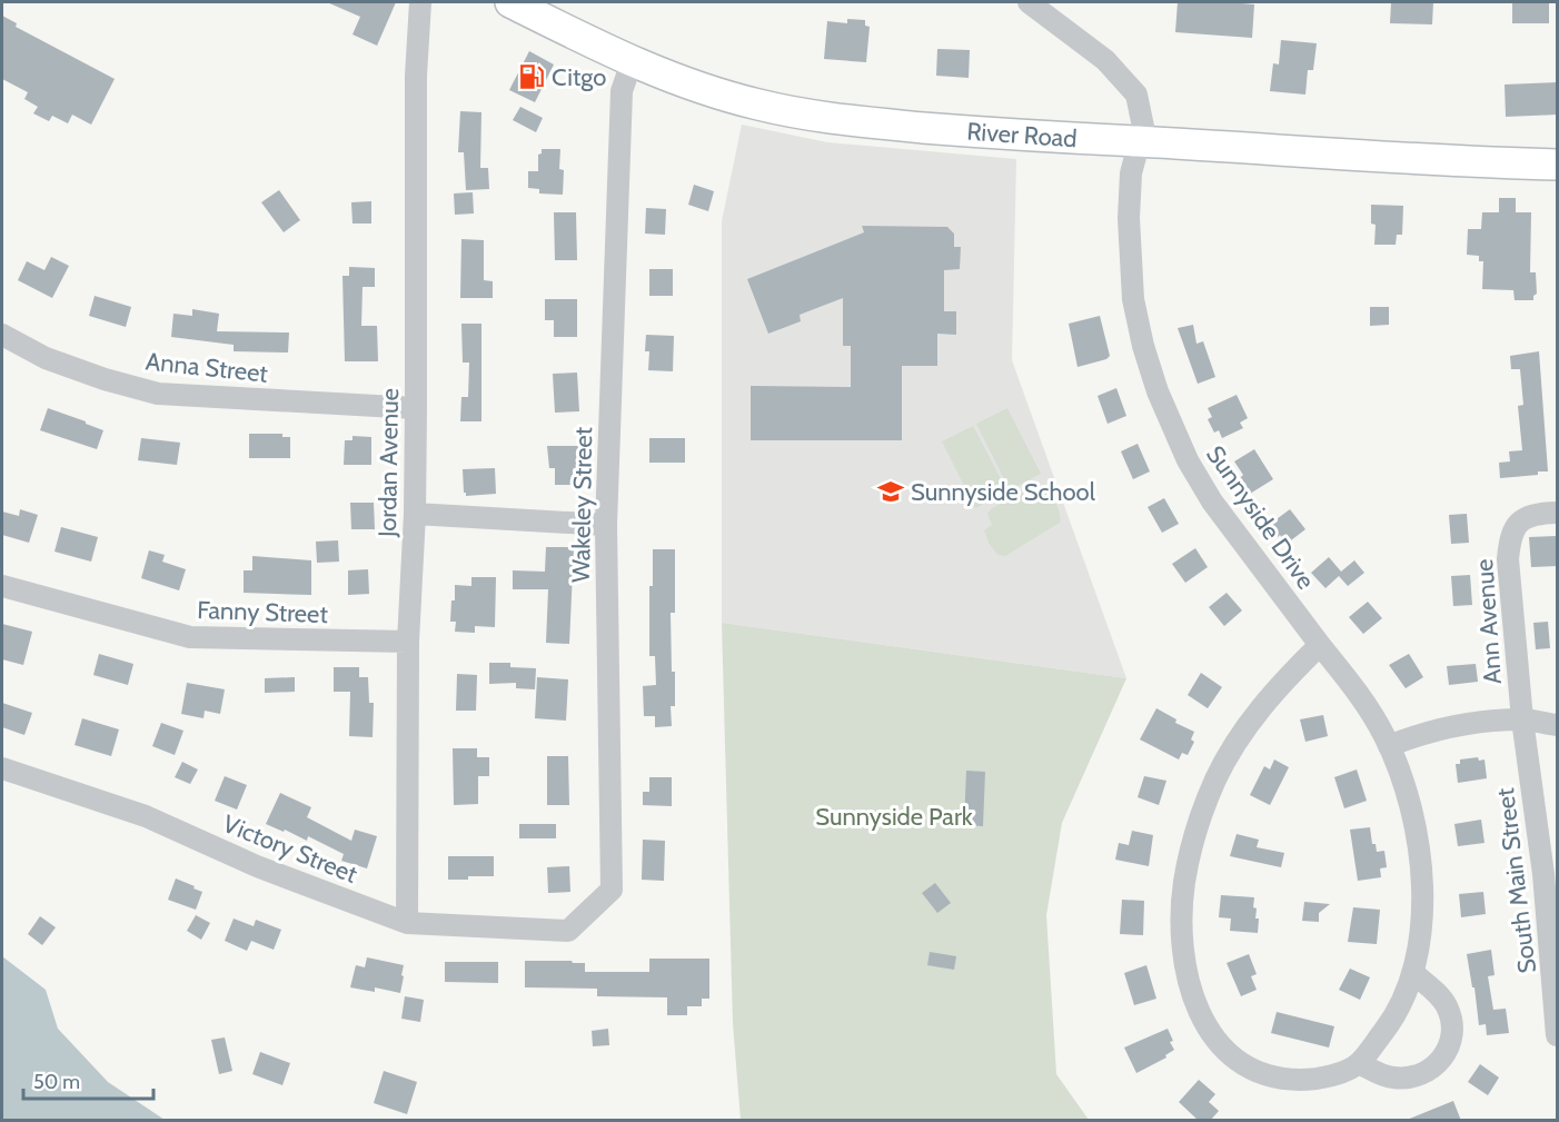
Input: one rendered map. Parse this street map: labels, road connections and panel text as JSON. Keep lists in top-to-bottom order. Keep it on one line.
{"streets":{"main road":["River Road"],"street":["Anna Street","Jordan Avenue","Wakeley Street","Sunnyside Drive","Fanny Street","Ann Avenue","Victory Street","South Main Street"]},"crossings":[["River Road","Wakeley Street"],["River Road","Sunnyside Drive"],["Anna Street","Jordan Avenue"],["Jordan Avenue","Fanny Street"],["Jordan Avenue","Victory Street"],["Wakeley Street","Victory Street"],["Ann Avenue","South Main Street"]],"parks":["Sunnyside Park"],"places":{"fuel station":["Citgo"],"school or university":["Sunnyside School"]},"scale_bar":"50 m"}
